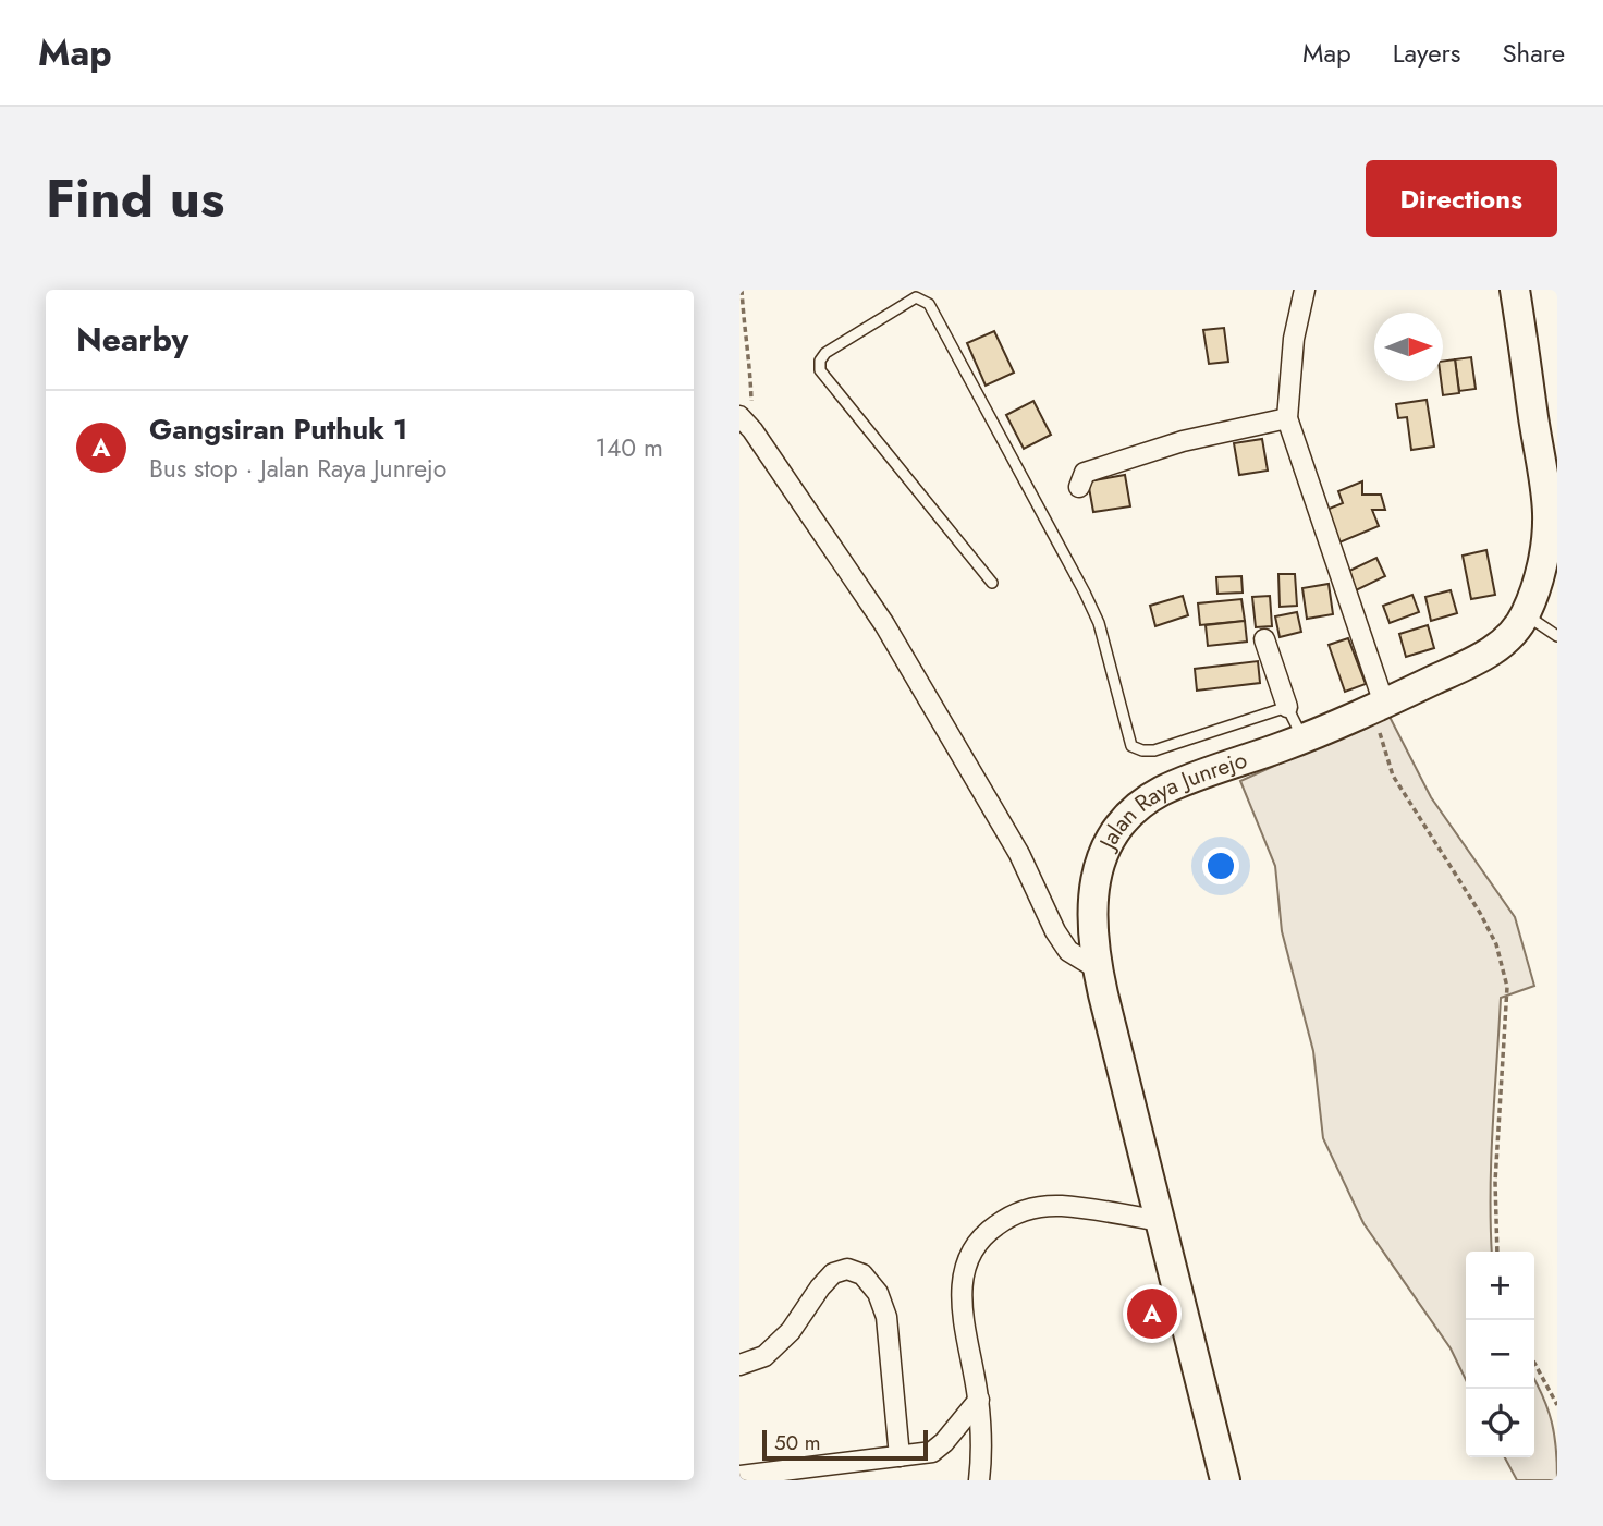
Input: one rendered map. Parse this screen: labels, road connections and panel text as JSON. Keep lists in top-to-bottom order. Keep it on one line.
{"streets":{"street":["Jalan Raya Junrejo"]},"scale_bar":"50 m","north":"right","page":{"header":"Map","nav":["Map","Layers","Share"],"title":"Find us","buttons":"Directions","heading":"Nearby","list":[{"mark":"A","name":"Gangsiran Puthuk 1","note":"Bus stop · Jalan Raya Junrejo","value":"140 m"}],"map_buttons":["+","−"],"pins":"A","scale":"50 m"}}
